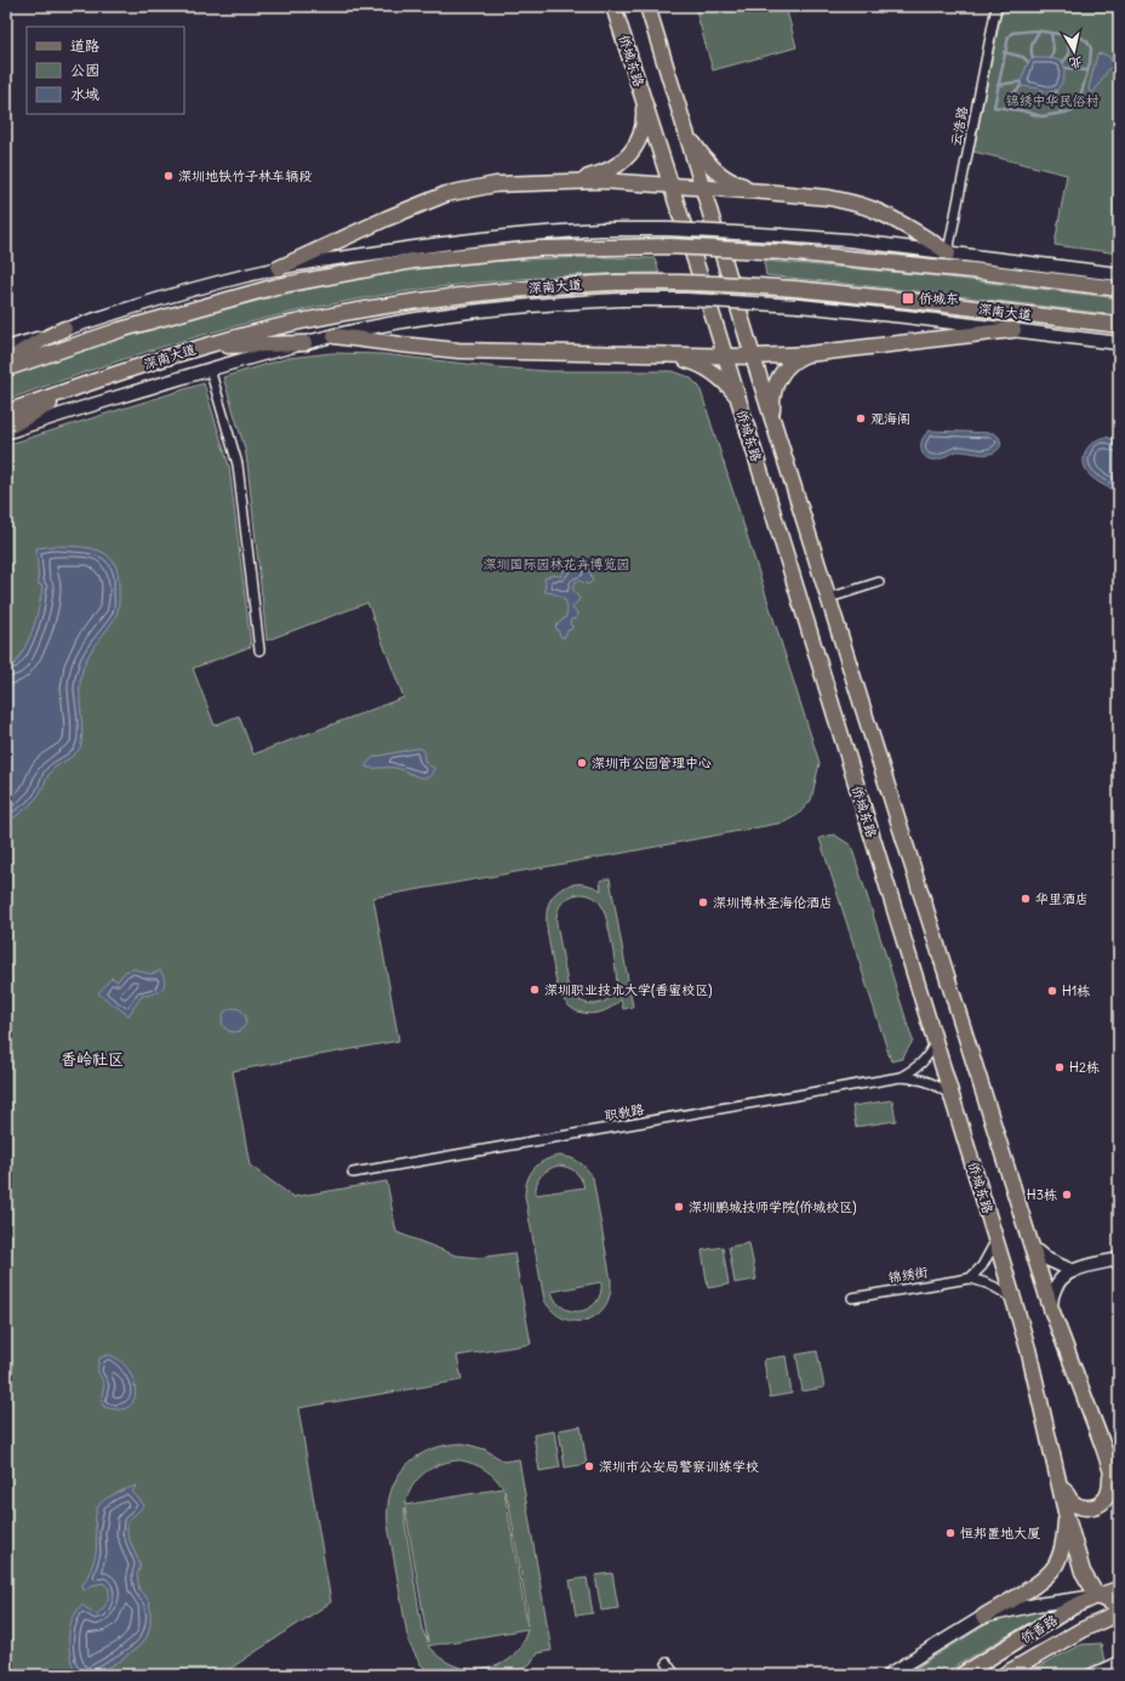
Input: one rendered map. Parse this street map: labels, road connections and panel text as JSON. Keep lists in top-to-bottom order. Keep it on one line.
{"streets":{"main road":["侨城东路","深南大道","侨香路"],"street":["云浩路","职教路","锦绣街"]},"crossings":[["侨城东路","职教路"],["侨城东路","锦绣街"],["侨城东路","侨香路"]],"districts":["香岭社区"],"parks":["锦绣中华民俗村","深圳国际园林花卉博览园"],"places":{"other":["深圳地铁竹子林车辆段","观海阁","深圳市公园管理中心","华里酒店","深圳博林圣海伦酒店","深圳职业技术大学(香蜜校区)","H1栋","H2栋","H3栋","深圳鹏城技师学院(侨城校区)","深圳市公安局警察训练学校","恒邦置地大厦"],"transit":["侨城东"]},"legend":["道路","公园","水域"],"north":"bottom"}
